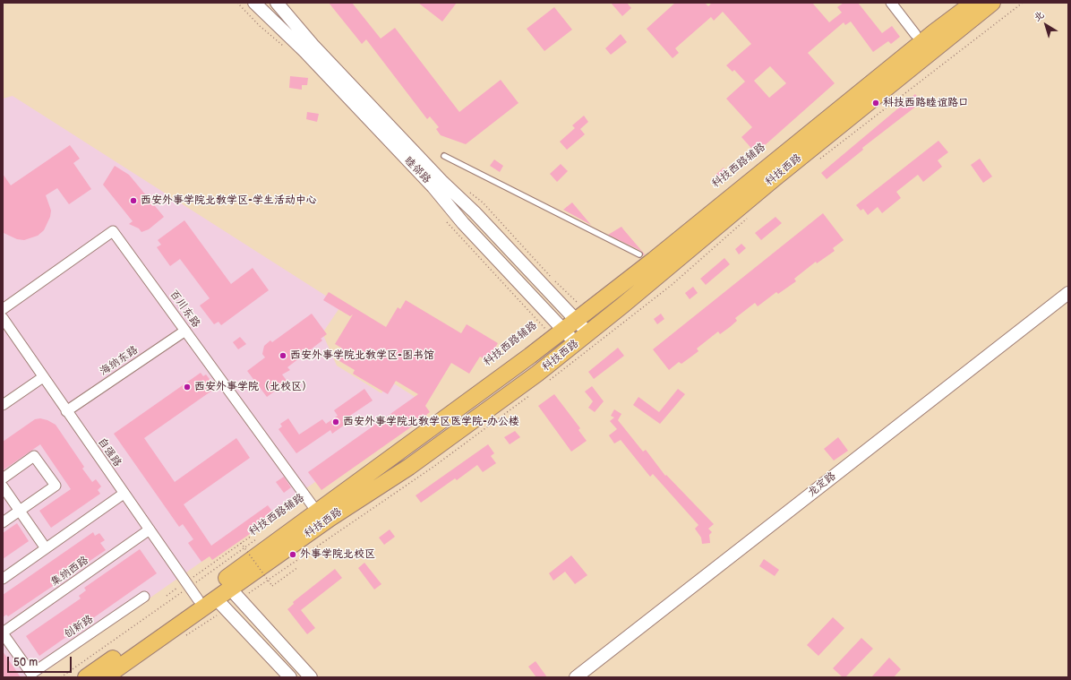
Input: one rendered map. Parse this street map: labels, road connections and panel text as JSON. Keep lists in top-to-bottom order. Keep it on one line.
{"streets":{"main road":["科技西路"],"street":["睦邻路","百川东路","海纳东路","自强路","龙定路","集纳西路","创新路"],"path":["科技西路辅路"]},"crossings":[["科技西路辅路","科技西路"],["科技西路辅路","自强路"],["睦邻路","科技西路"],["科技西路","百川东路"],["科技西路","自强路"],["百川东路","海纳东路"],["海纳东路","自强路"],["自强路","集纳西路"],["集纳西路","创新路"]],"places":["科技西路睦谊路口","西安外事学院北教学区-学生活动中心","西安外事学院北教学区-图书馆","西安外事学院（北校区）","西安外事学院北教学区医学院-办公楼","外事学院北校区"],"scale_bar":"50 m","north":"top left"}
